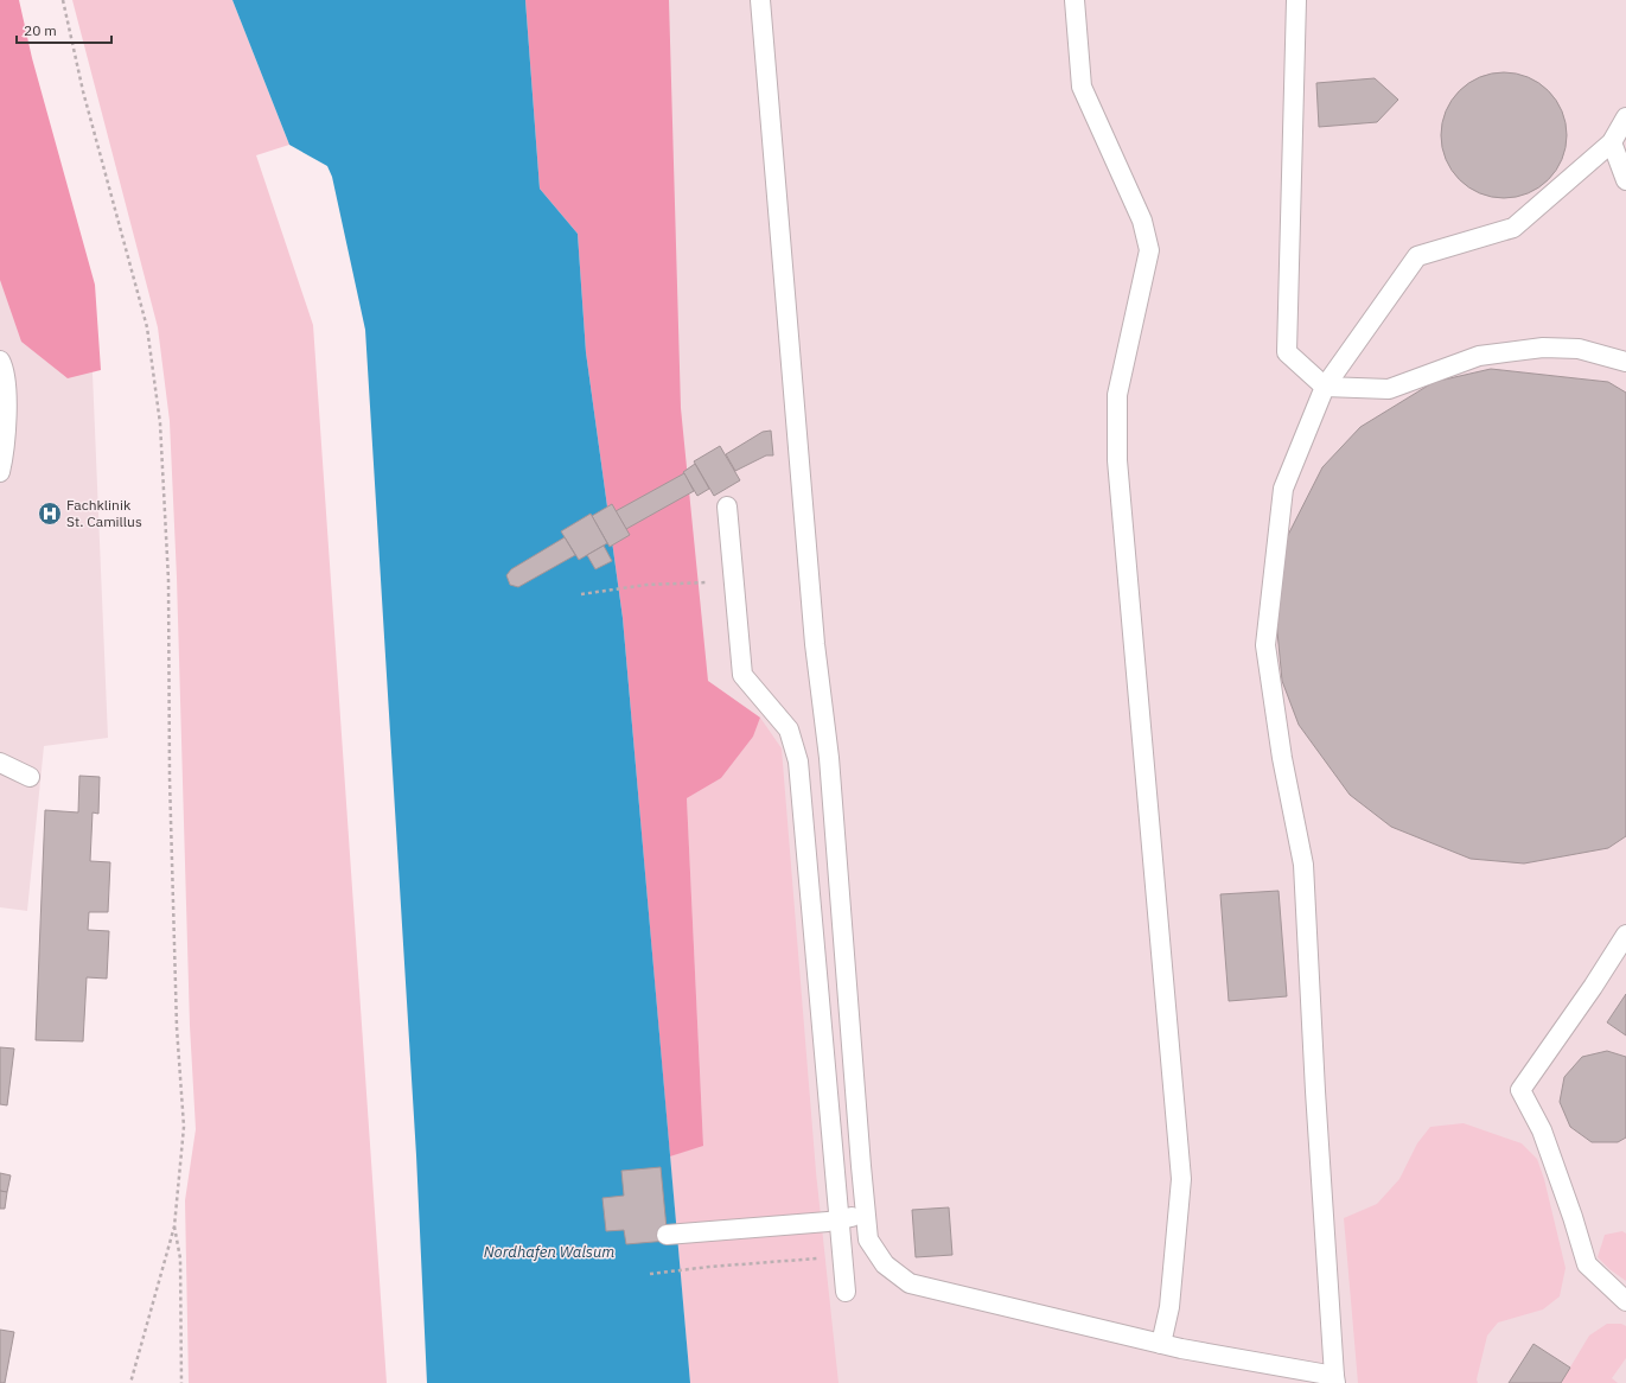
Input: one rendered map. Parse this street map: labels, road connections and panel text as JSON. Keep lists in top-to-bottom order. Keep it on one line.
{"water":["Nordhafen Walsum"],"places":{"hospital":["Fachklinik St. Camillus"]},"scale_bar":"20 m"}
